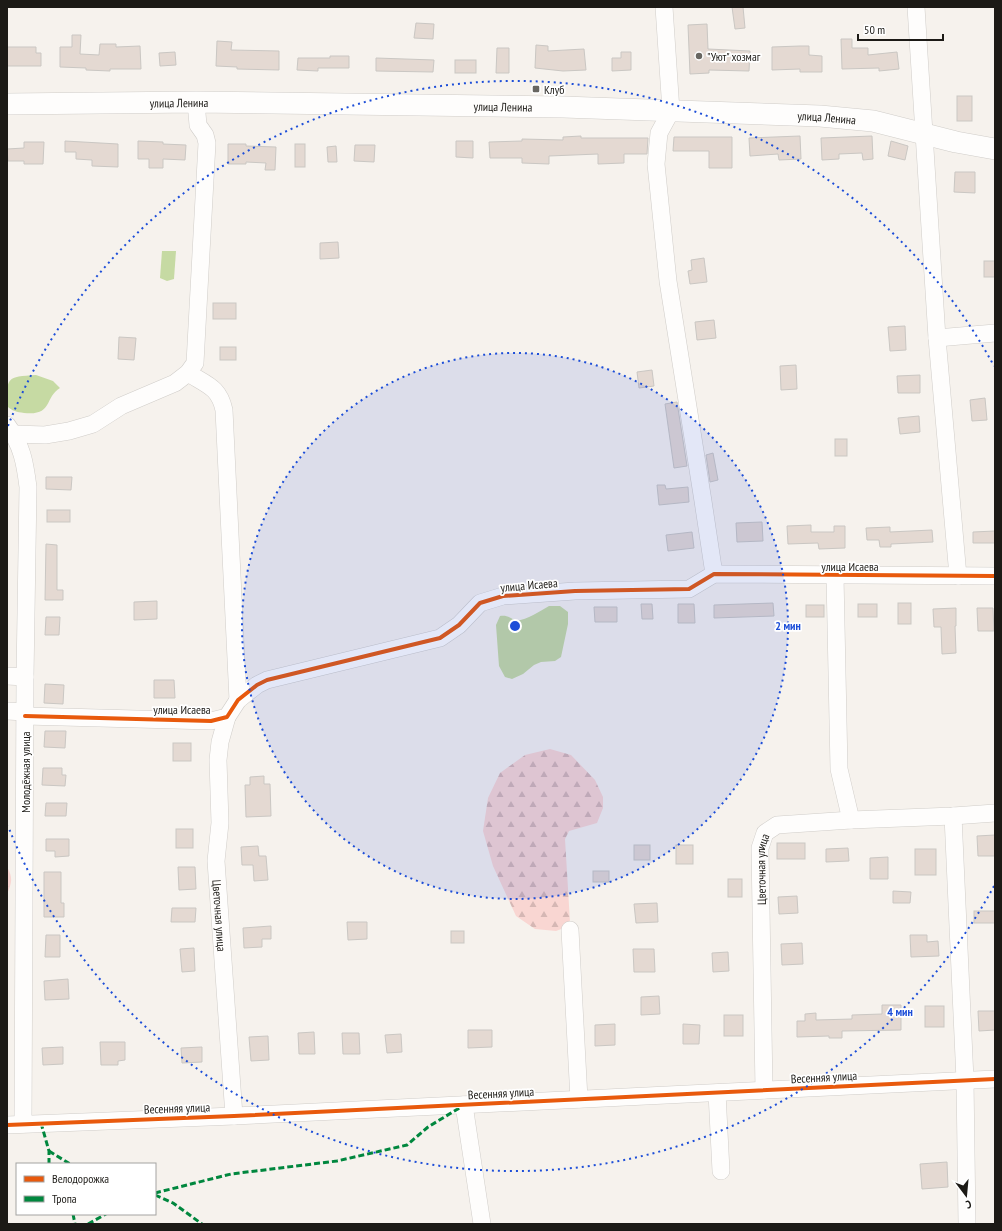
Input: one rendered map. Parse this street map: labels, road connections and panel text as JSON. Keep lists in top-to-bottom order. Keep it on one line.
{"streets":{"main road":["улица Ленина"],"street":["улица Исаева","Молодёжная улица","Цветочная улица","Весенняя улица"]},"crossings":[["улица Исаева","Молодёжная улица"],["улица Исаева","Цветочная улица"],["Молодёжная улица","Весенняя улица"],["Цветочная улица","Весенняя улица"]],"places":{"other":["\"Уют\" хозмаг"],"transit":["Клуб"]},"legend":["Велодорожка","Тропа"],"scale_bar":"50 m","north":"bottom","rings":["2 мин","4 мин"]}
